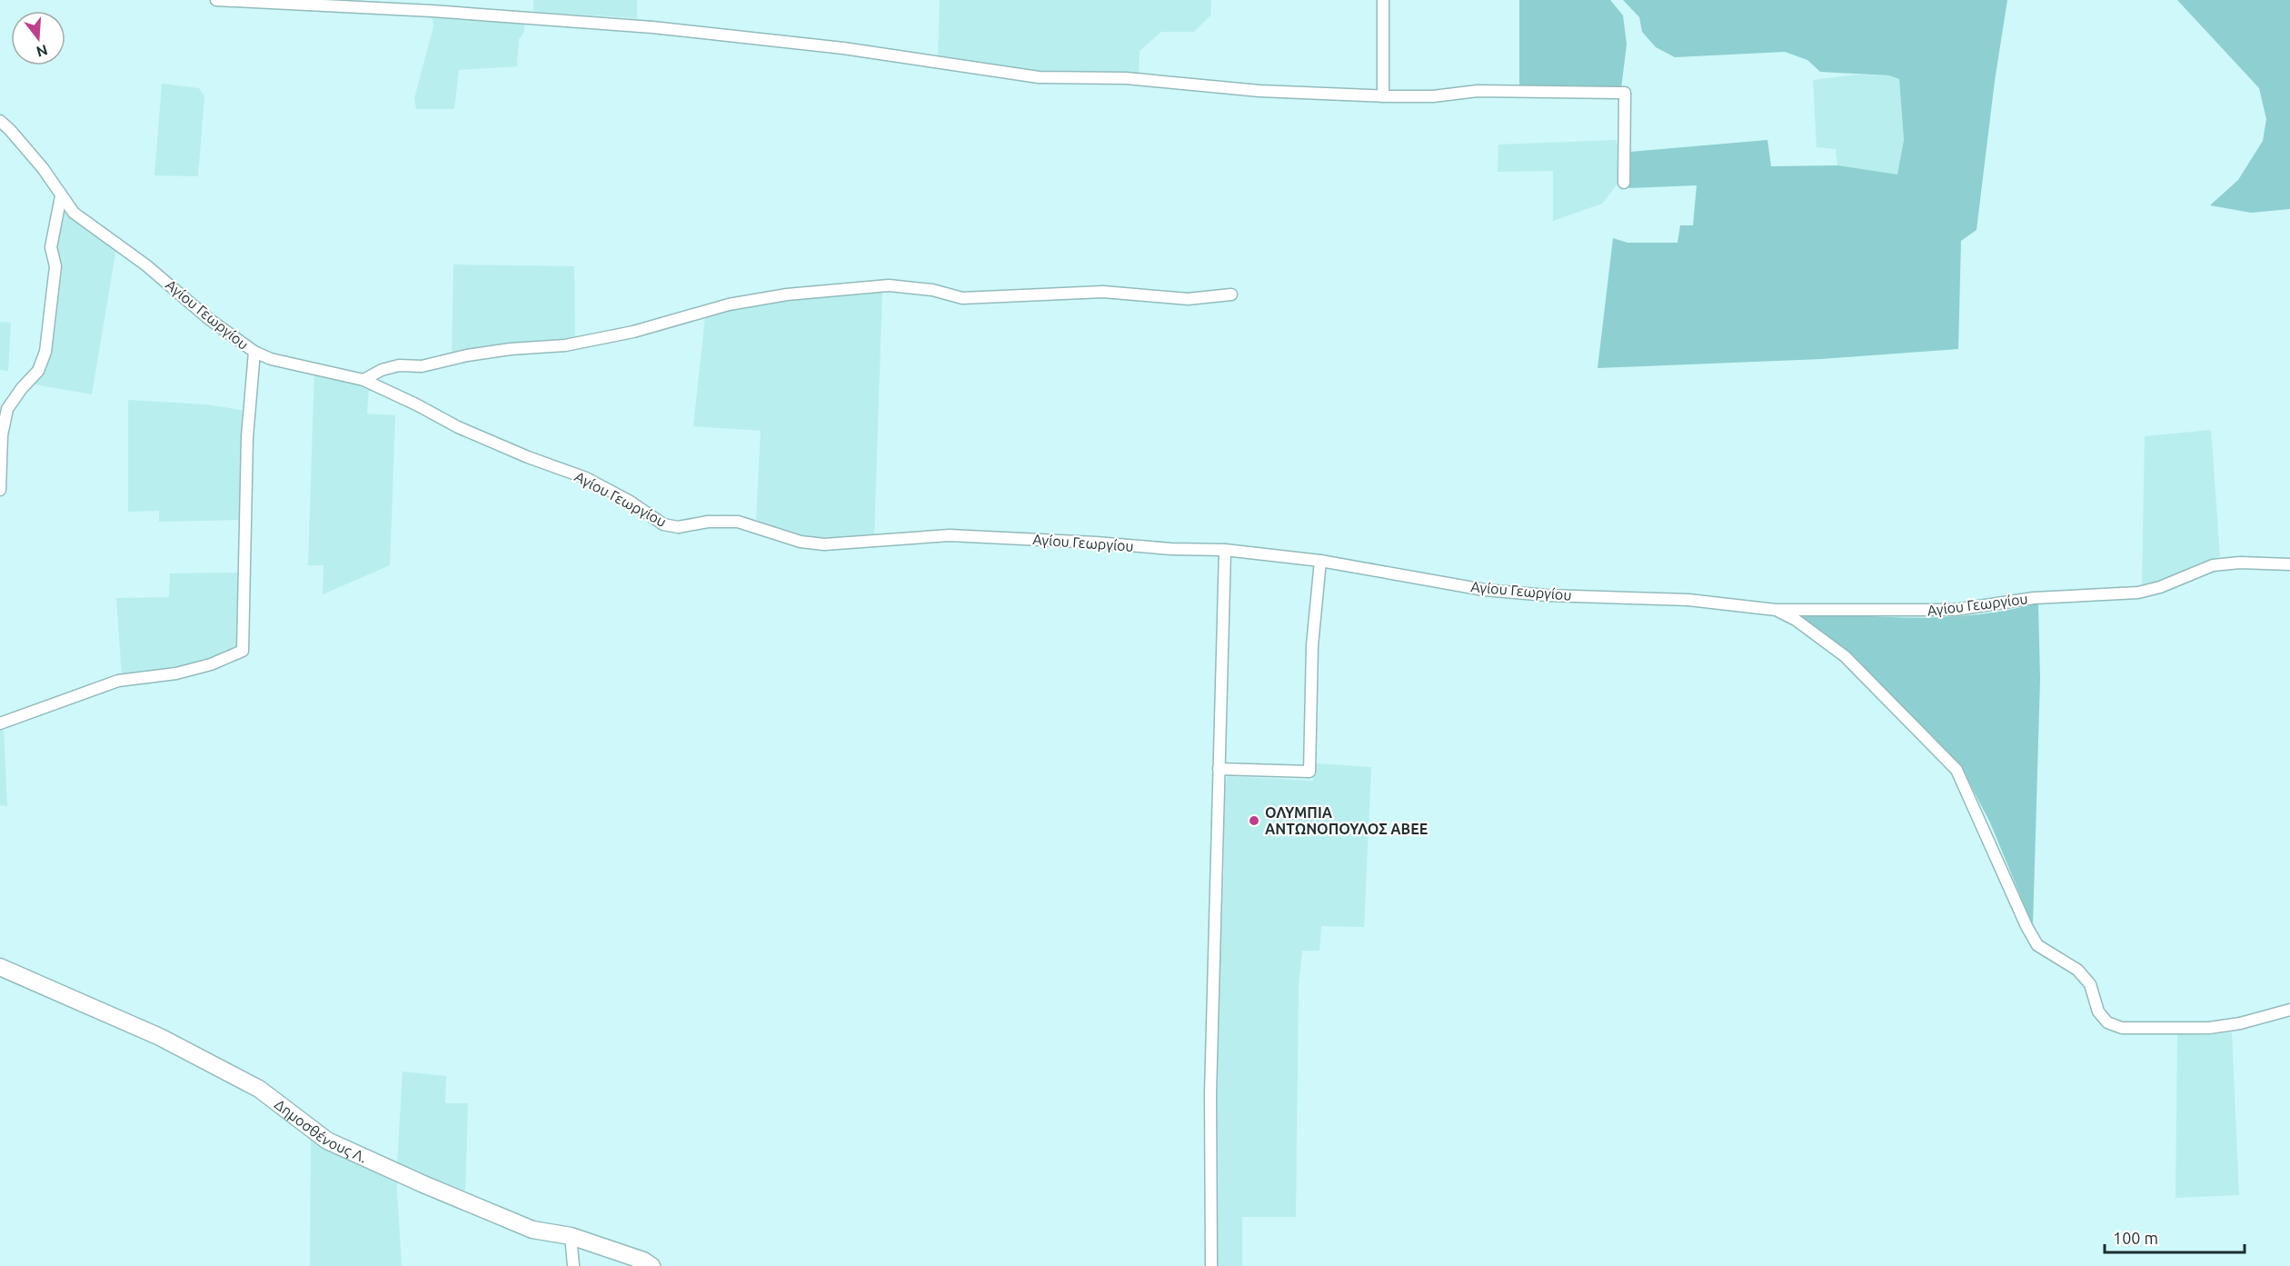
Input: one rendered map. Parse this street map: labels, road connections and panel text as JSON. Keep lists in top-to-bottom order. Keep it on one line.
{"streets":{"street":["Αγίου Γεωργίου","Δημοσθένους Λ."]},"places":["ΟΛΥΜΠΙΑ ΑΝΤΩΝΟΠΟΥΛΟΣ ΑΒΕΕ"],"scale_bar":"100 m","north":"bottom"}
